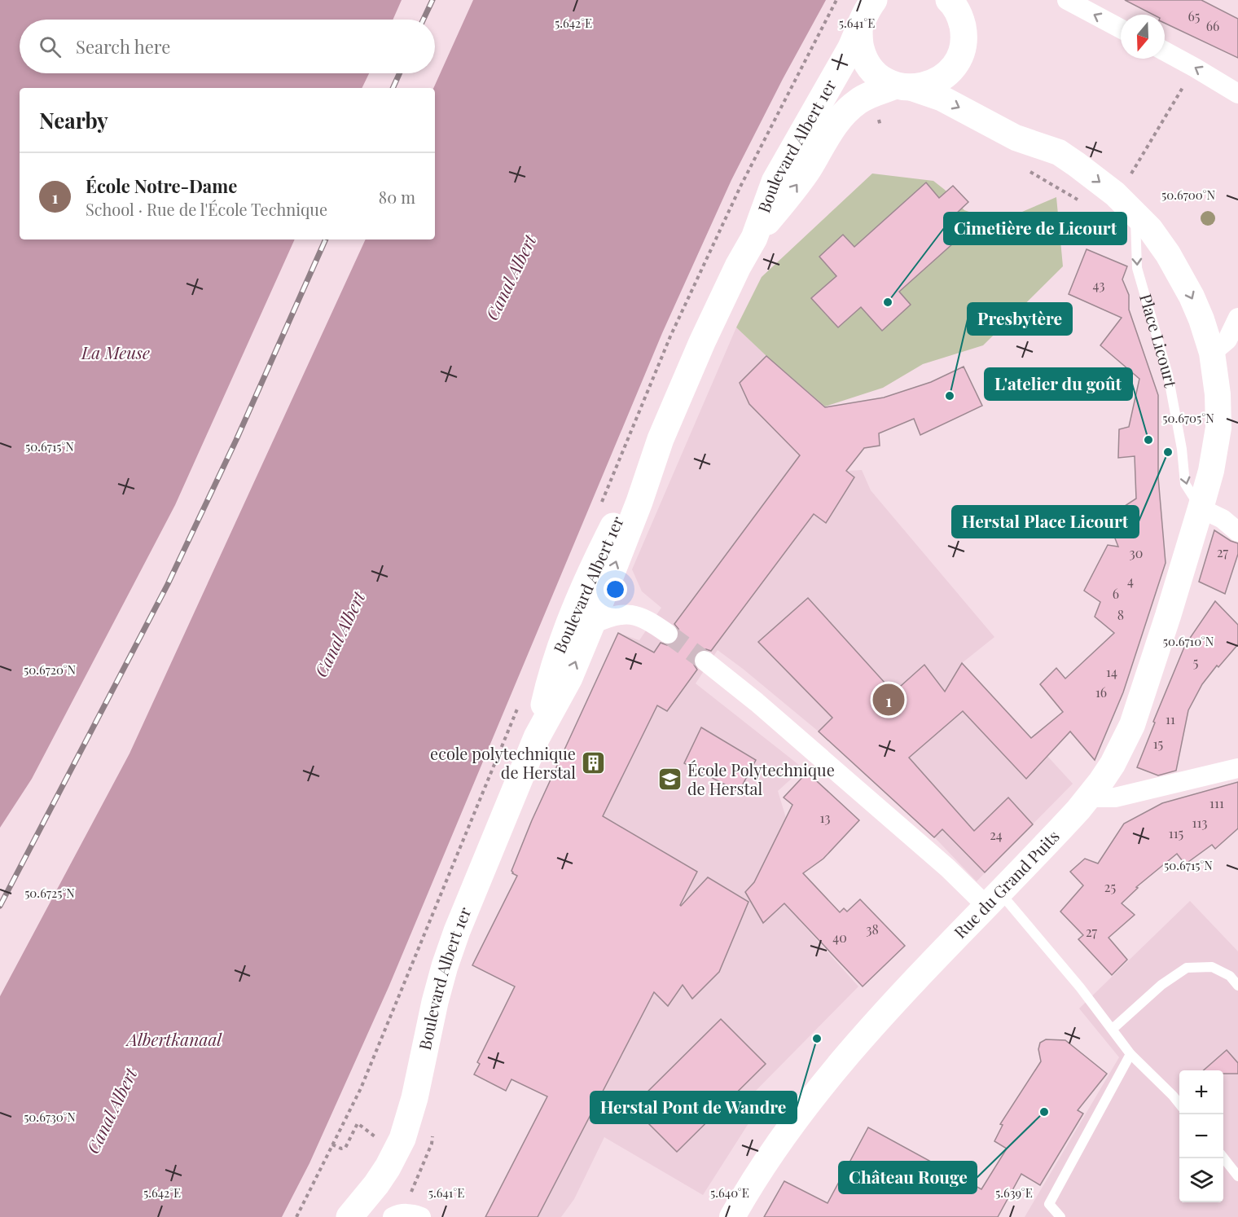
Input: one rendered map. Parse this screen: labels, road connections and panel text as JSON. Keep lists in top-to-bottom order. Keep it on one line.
{"streets":{"main road":["Boulevard Albert 1er"],"street":["Rue du Grand Puits"],"lane":["Place Licourt"]},"crossings":[["Place Licourt","Rue du Grand Puits"]],"one_way":["Place Licourt"],"water":["Canal Albert","La Meuse","Albertkanaal"],"places":{"other":["Cimetière de Licourt","Presbytère","L'atelier du goût","Herstal Place Licourt","Herstal Pont de Wandre","Château Rouge"],"building":["ecole polytechnique de Herstal"],"school or university":["École Polytechnique de Herstal"]},"house_numbers":["65","66","43","27","30","4","6","8","5","14","16","11","15","111","13","113","115","24","25","38","27","40"],"north":"bottom","page":{"search":"Search here","heading":"Nearby","list":[{"mark":"1","name":"École Notre-Dame","note":"School · Rue de l'École Technique","value":"80 m"}],"pins":"1","map_buttons":["+","−"]},"coordinates":["5.642°E","5.641°E","50.6700°N","50.6705°N","50.6715°N","50.6710°N","50.6720°N","50.6725°N","50.6730°N","5.640°E","5.639°E"]}
